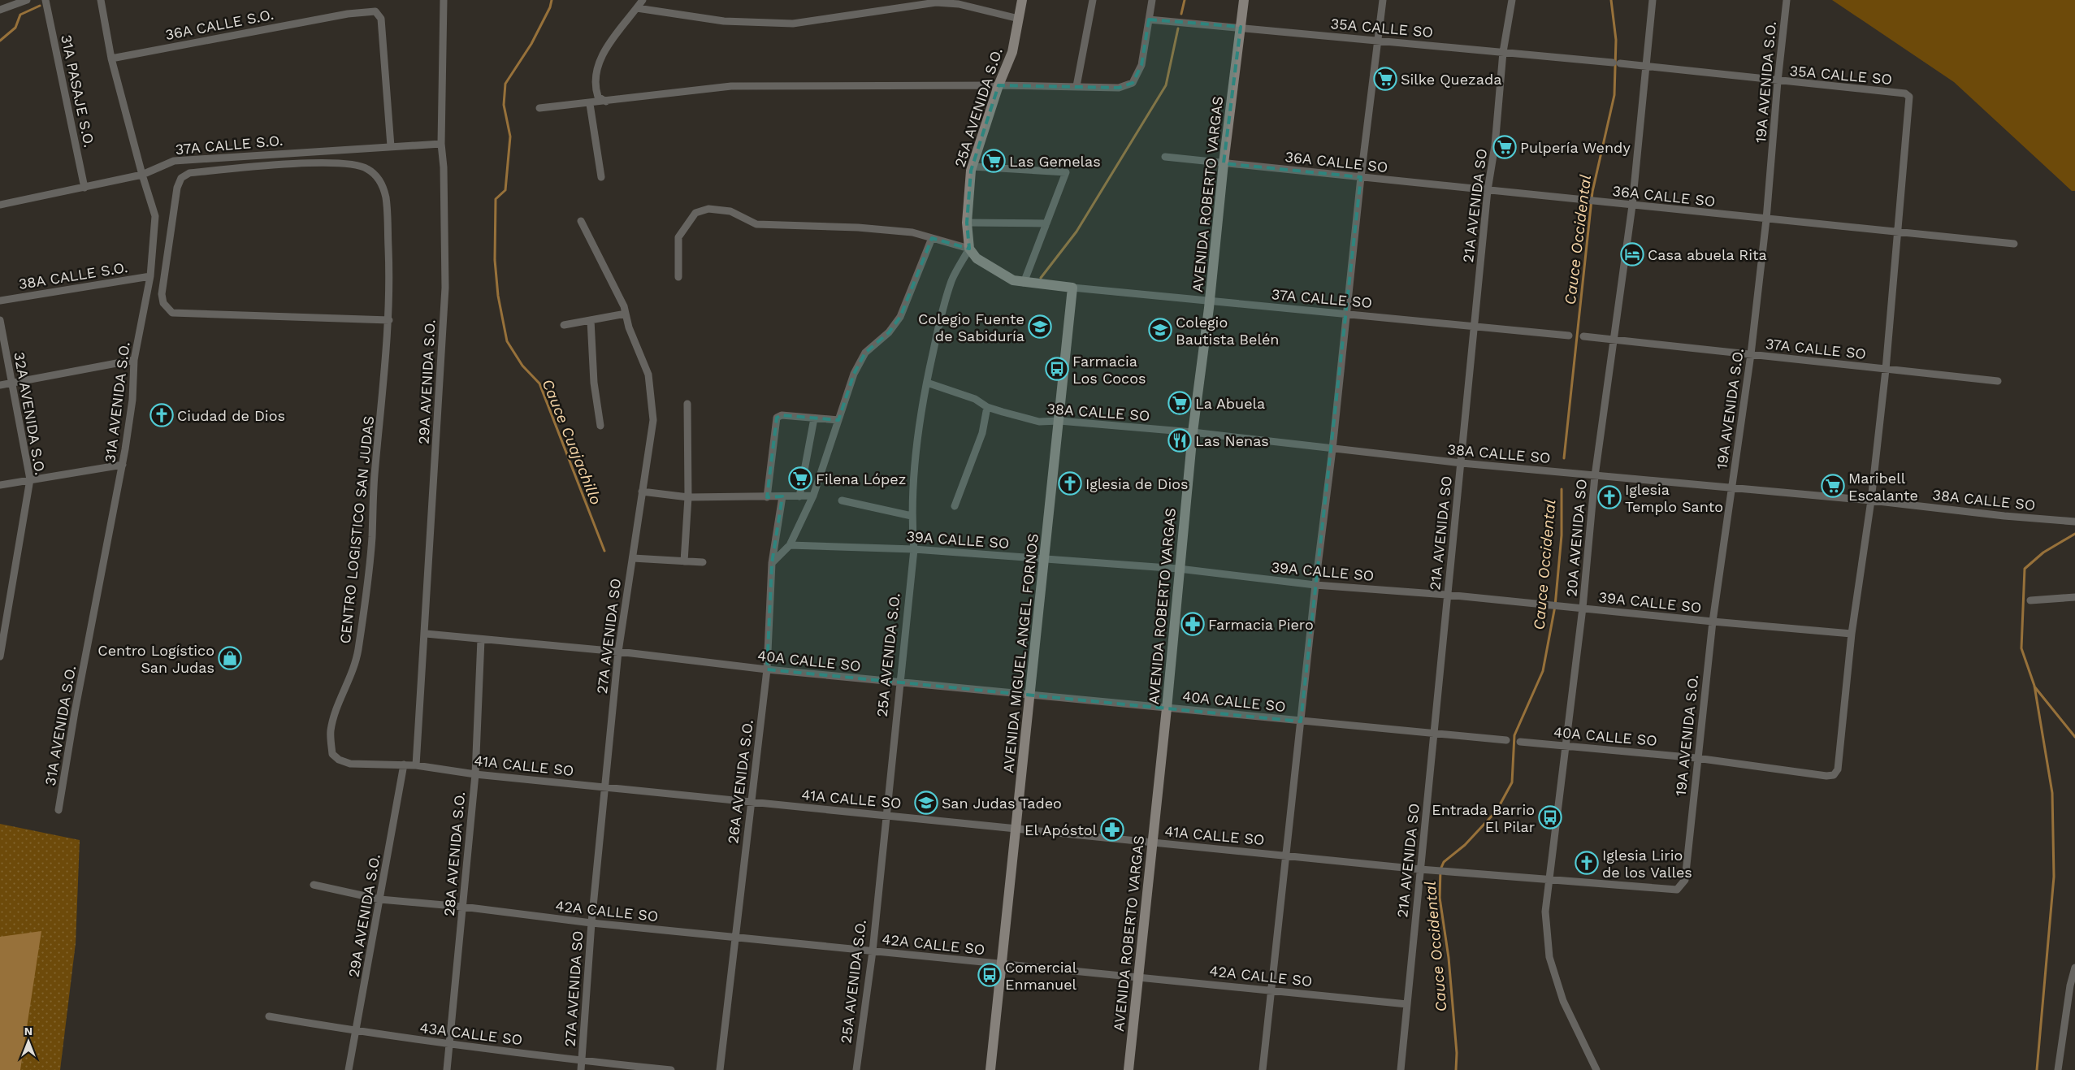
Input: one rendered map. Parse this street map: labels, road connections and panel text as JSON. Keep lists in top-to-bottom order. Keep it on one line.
{"streets":{"street":["36A CALLE S.O.","35A CALLE SO","19A AVENIDA S.O.","31A PASAJE S.O.","25A AVENIDA S.O.","37A CALLE S.O.","36A CALLE SO","AVENIDA ROBERTO VARGAS","21A AVENIDA SO","38A CALLE S.O.","37A CALLE SO","29A AVENIDA S.O.","31A AVENIDA S.O.","38A CALLE SO","32A AVENIDA S.O.","CENTRO LOGISTICO SAN JUDAS","20A AVENIDA SO","39A CALLE SO","27A AVENIDA SO","AVENIDA MIGUEL ANGEL FORNOS","40A CALLE SO","41A CALLE SO","26A AVENIDA S.O.","28A AVENIDA S.O.","42A CALLE SO","43A CALLE SO"]},"crossings":[["36A CALLE S.O.","37A CALLE S.O."],["36A CALLE S.O.","31A AVENIDA S.O."],["35A CALLE SO","19A AVENIDA S.O."],["35A CALLE SO","36A CALLE SO"],["35A CALLE SO","AVENIDA ROBERTO VARGAS"],["35A CALLE SO","21A AVENIDA SO"],["35A CALLE SO","20A AVENIDA SO"],["19A AVENIDA S.O.","36A CALLE SO"],["19A AVENIDA S.O.","37A CALLE SO"],["19A AVENIDA S.O.","38A CALLE SO"],["19A AVENIDA S.O.","39A CALLE SO"],["19A AVENIDA S.O.","40A CALLE SO"],["19A AVENIDA S.O.","41A CALLE SO"],["31A PASAJE S.O.","37A CALLE S.O."],["25A AVENIDA S.O.","38A CALLE SO"],["25A AVENIDA S.O.","39A CALLE SO"],["25A AVENIDA S.O.","40A CALLE SO"],["25A AVENIDA S.O.","41A CALLE SO"],["25A AVENIDA S.O.","42A CALLE SO"],["37A CALLE S.O.","29A AVENIDA S.O."],["37A CALLE S.O.","31A AVENIDA S.O."],["36A CALLE SO","AVENIDA ROBERTO VARGAS"],["36A CALLE SO","21A AVENIDA SO"],["36A CALLE SO","20A AVENIDA SO"],["AVENIDA ROBERTO VARGAS","37A CALLE SO"],["AVENIDA ROBERTO VARGAS","38A CALLE SO"],["AVENIDA ROBERTO VARGAS","39A CALLE SO"],["AVENIDA ROBERTO VARGAS","40A CALLE SO"],["AVENIDA ROBERTO VARGAS","41A CALLE SO"],["AVENIDA ROBERTO VARGAS","42A CALLE SO"],["21A AVENIDA SO","37A CALLE SO"],["21A AVENIDA SO","38A CALLE SO"],["21A AVENIDA SO","39A CALLE SO"],["21A AVENIDA SO","40A CALLE SO"],["21A AVENIDA SO","41A CALLE SO"],["21A AVENIDA SO","42A CALLE SO"],["38A CALLE S.O.","31A AVENIDA S.O."],["37A CALLE SO","20A AVENIDA SO"],["37A CALLE SO","AVENIDA MIGUEL ANGEL FORNOS"],["29A AVENIDA S.O.","40A CALLE SO"],["29A AVENIDA S.O.","41A CALLE SO"],["29A AVENIDA S.O.","42A CALLE SO"],["29A AVENIDA S.O.","43A CALLE SO"],["38A CALLE SO","20A AVENIDA SO"],["38A CALLE SO","AVENIDA MIGUEL ANGEL FORNOS"],["CENTRO LOGISTICO SAN JUDAS","41A CALLE SO"],["20A AVENIDA SO","39A CALLE SO"],["20A AVENIDA SO","40A CALLE SO"],["20A AVENIDA SO","41A CALLE SO"],["39A CALLE SO","AVENIDA MIGUEL ANGEL FORNOS"],["39A CALLE SO","40A CALLE SO"],["27A AVENIDA SO","40A CALLE SO"],["27A AVENIDA SO","41A CALLE SO"],["27A AVENIDA SO","42A CALLE SO"],["27A AVENIDA SO","43A CALLE SO"],["AVENIDA MIGUEL ANGEL FORNOS","40A CALLE SO"],["AVENIDA MIGUEL ANGEL FORNOS","41A CALLE SO"],["AVENIDA MIGUEL ANGEL FORNOS","42A CALLE SO"],["40A CALLE SO","26A AVENIDA S.O."],["40A CALLE SO","28A AVENIDA S.O."],["41A CALLE SO","26A AVENIDA S.O."],["41A CALLE SO","28A AVENIDA S.O."],["26A AVENIDA S.O.","42A CALLE SO"],["28A AVENIDA S.O.","42A CALLE SO"],["28A AVENIDA S.O.","43A CALLE SO"]],"water":["Cauce Occidental","Cauce Cuajachillo"],"places":{"supermarket":["Silke Quezada","Pulpería Wendy","Las Gemelas","La Abuela","Filena López","Maribell Escalante"],"hotel":["Casa abuela Rita"],"school or university":["Colegio Fuente de Sabiduría","Colegio Bautista Belén","San Judas Tadeo"],"bus stop":["Farmacia Los Cocos","Entrada Barrio El Pilar","Comercial Enmanuel"],"church":["Ciudad de Dios","Iglesia de Dios","Iglesia Templo Santo","Iglesia Lirio de los Valles"],"restaurant":["Las Nenas"],"pharmacy":["Farmacia Piero","El Apóstol"],"shop":["Centro Logístico San Judas"]},"north":"top"}
